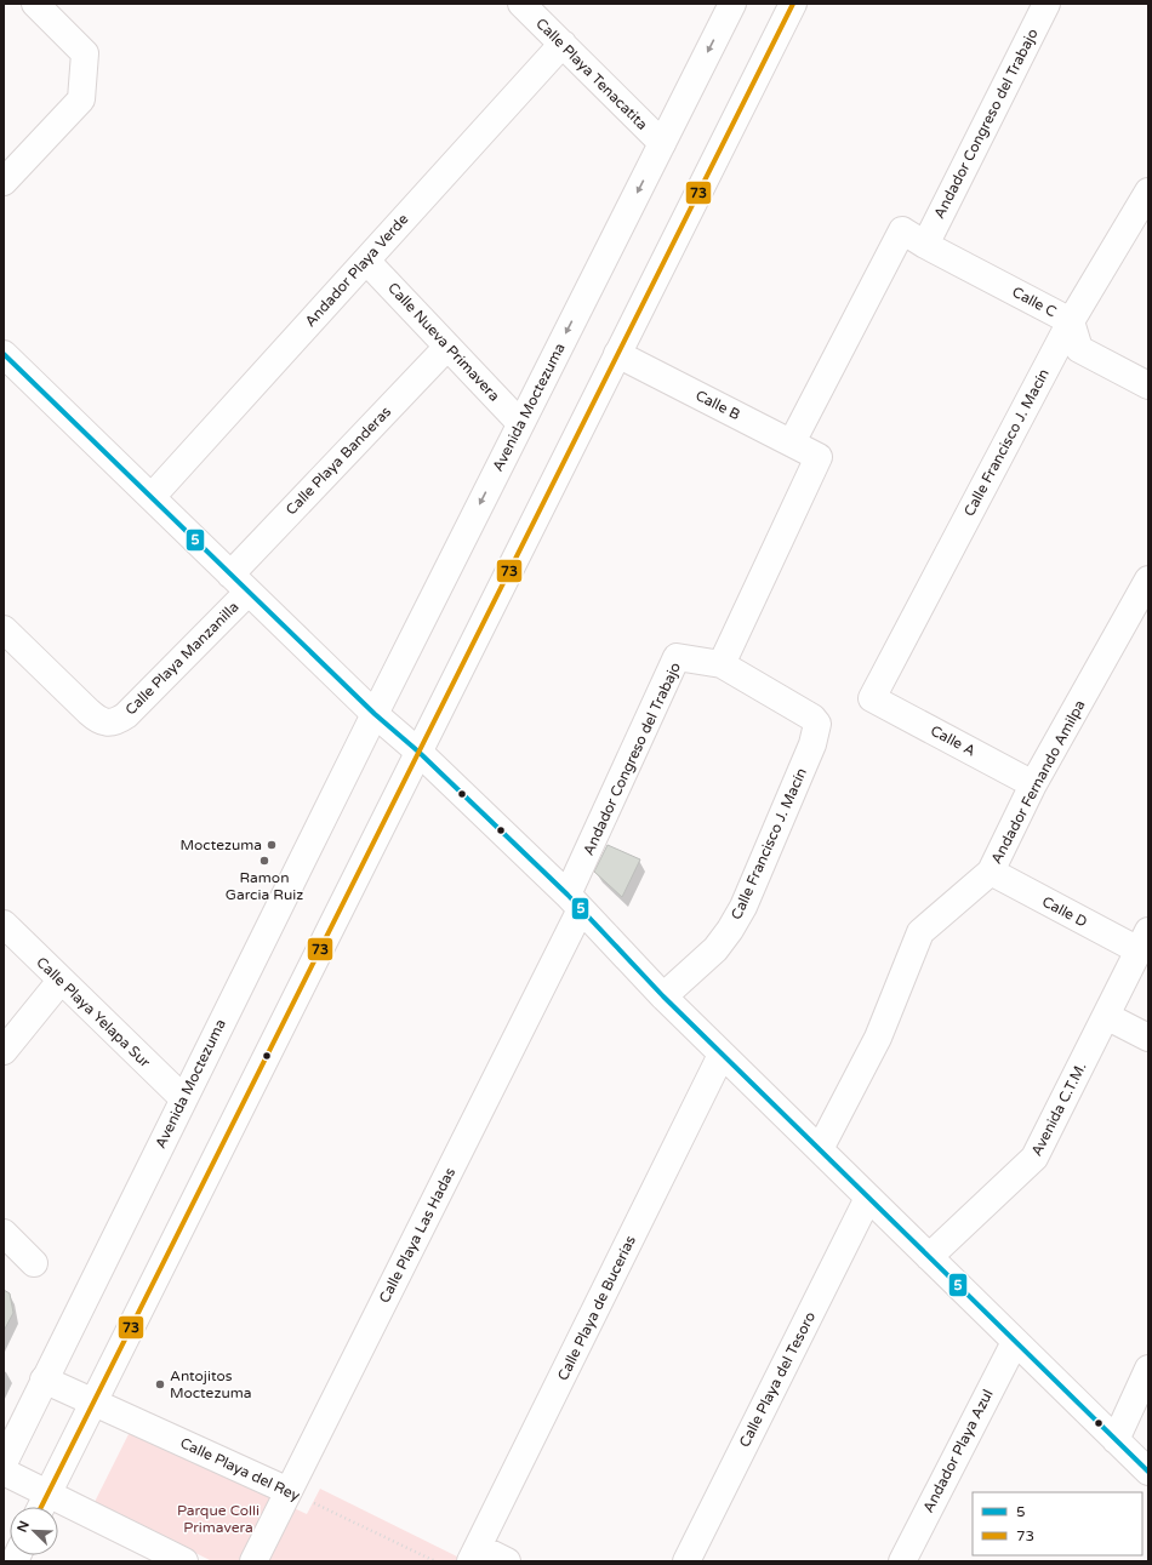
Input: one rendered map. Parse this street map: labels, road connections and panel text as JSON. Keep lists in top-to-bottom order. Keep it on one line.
{"streets":{"street":["Calle Playa Tenacatita","Andador Congreso del Trabajo","Andador Playa Verde","Calle C","Calle Nueva Primavera","Calle B","Avenida Moctezuma","Calle Francisco J. Macín","Calle Playa Banderas","Calle Playa Manzanilla","Calle A","Andador Fernando Amilpa","Calle D","Calle Playa Yelapa Sur","Avenida C.T.M.","Calle Playa Las Hadas","Calle Playa de Bucerías","Calle Playa del Tesoro","Andador Playa Azul","Calle Playa del Rey"]},"crossings":[["Calle Playa Tenacatita","Andador Playa Verde"],["Calle Playa Tenacatita","Avenida Moctezuma"],["Andador Congreso del Trabajo","Calle C"],["Andador Congreso del Trabajo","Calle B"],["Andador Congreso del Trabajo","Calle Francisco J. Macín"],["Andador Congreso del Trabajo","Calle Playa Las Hadas"],["Andador Playa Verde","Calle Nueva Primavera"],["Calle C","Calle B"],["Calle C","Calle Francisco J. Macín"],["Calle Nueva Primavera","Avenida Moctezuma"],["Calle Nueva Primavera","Calle Playa Banderas"],["Calle B","Calle Francisco J. Macín"],["Avenida Moctezuma","Calle Playa Yelapa Sur"],["Avenida Moctezuma","Calle Playa del Rey"],["Calle Francisco J. Macín","Calle A"],["Calle Playa Banderas","Calle Playa Manzanilla"],["Calle A","Andador Fernando Amilpa"],["Andador Fernando Amilpa","Calle D"],["Calle D","Avenida C.T.M."],["Calle Playa Las Hadas","Calle Playa del Rey"]],"parks":["Parque Colli Primavera"],"places":["Moctezuma","Ramon Garcia Ruiz","Antojitos Moctezuma"],"lines":["transit line 73","transit line 5"],"legend":["5","73"],"north":"top left"}
